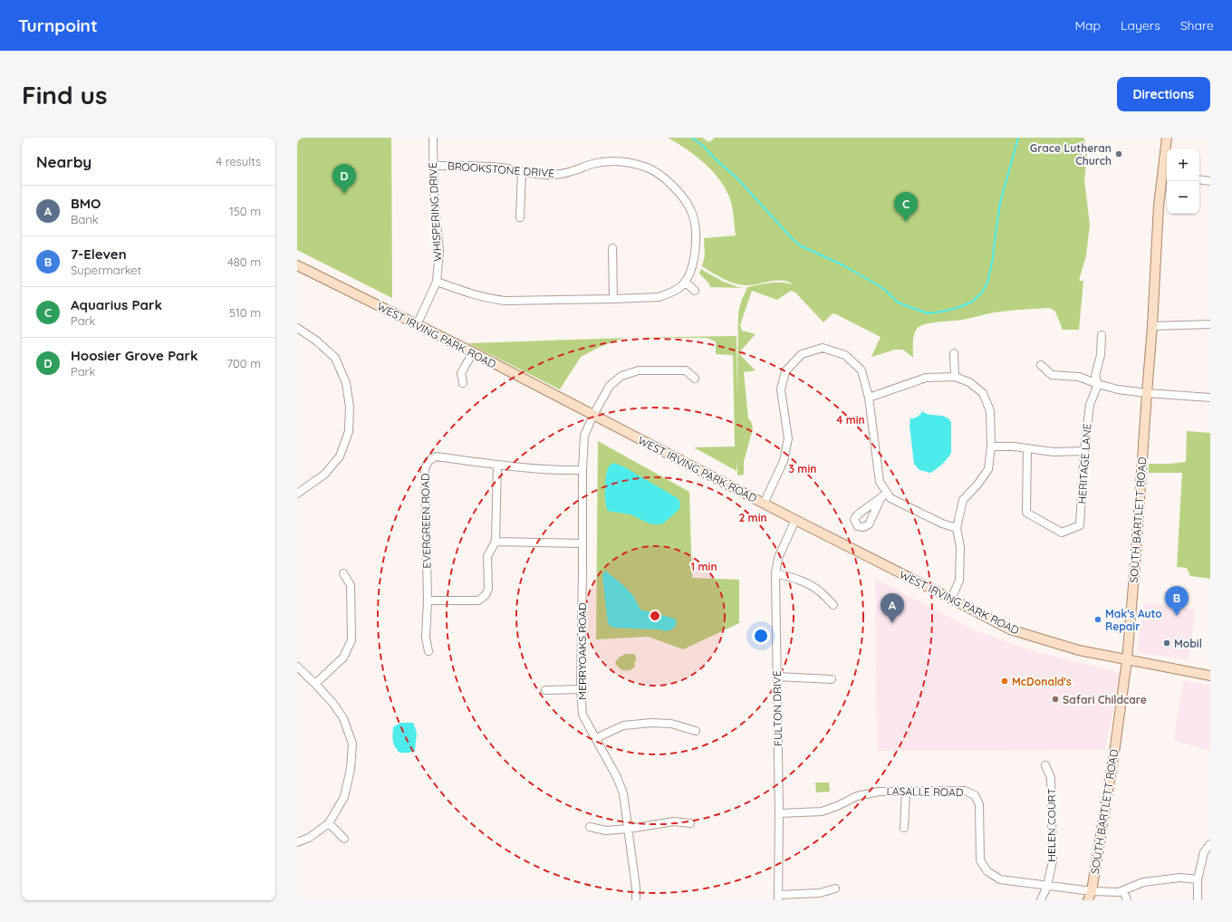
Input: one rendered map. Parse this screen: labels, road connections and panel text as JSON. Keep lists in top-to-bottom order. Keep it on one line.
{"streets":{"main road":["WEST IRVING PARK ROAD","SOUTH BARTLETT ROAD"],"street":["BROOKSTONE DRIVE","WHISPERING DRIVE","HERITAGE LANE","EVERGREEN ROAD","MERRYOAKS ROAD","FULTON DRIVE","LASALLE ROAD","HELEN COURT"]},"crossings":[["BROOKSTONE DRIVE","WHISPERING DRIVE"],["WHISPERING DRIVE","WEST IRVING PARK ROAD"],["WEST IRVING PARK ROAD","SOUTH BARTLETT ROAD"],["WEST IRVING PARK ROAD","MERRYOAKS ROAD"],["WEST IRVING PARK ROAD","FULTON DRIVE"],["SOUTH BARTLETT ROAD","LASALLE ROAD"],["EVERGREEN ROAD","MERRYOAKS ROAD"],["FULTON DRIVE","LASALLE ROAD"],["LASALLE ROAD","HELEN COURT"]],"places":["Grace Lutheran Church","Mak's Auto Repair","Mobil","McDonald's","Safari Childcare"],"page":{"header":"Turnpoint","nav":["Map","Layers","Share"],"buttons":"Directions","title":"Find us","heading":["Nearby","4 results"],"map_buttons":["+","−"],"pins":["D","C","B","A"],"list":[{"mark":"A","name":"BMO","note":"Bank","value":"150 m"},{"mark":"B","name":"7-Eleven","note":"Supermarket","value":"480 m"},{"mark":"C","name":"Aquarius Park","note":"Park","value":"510 m"},{"mark":"D","name":"Hoosier Grove Park","note":"Park","value":"700 m"}]},"rings":["4 min","3 min","2 min","1 min"]}
